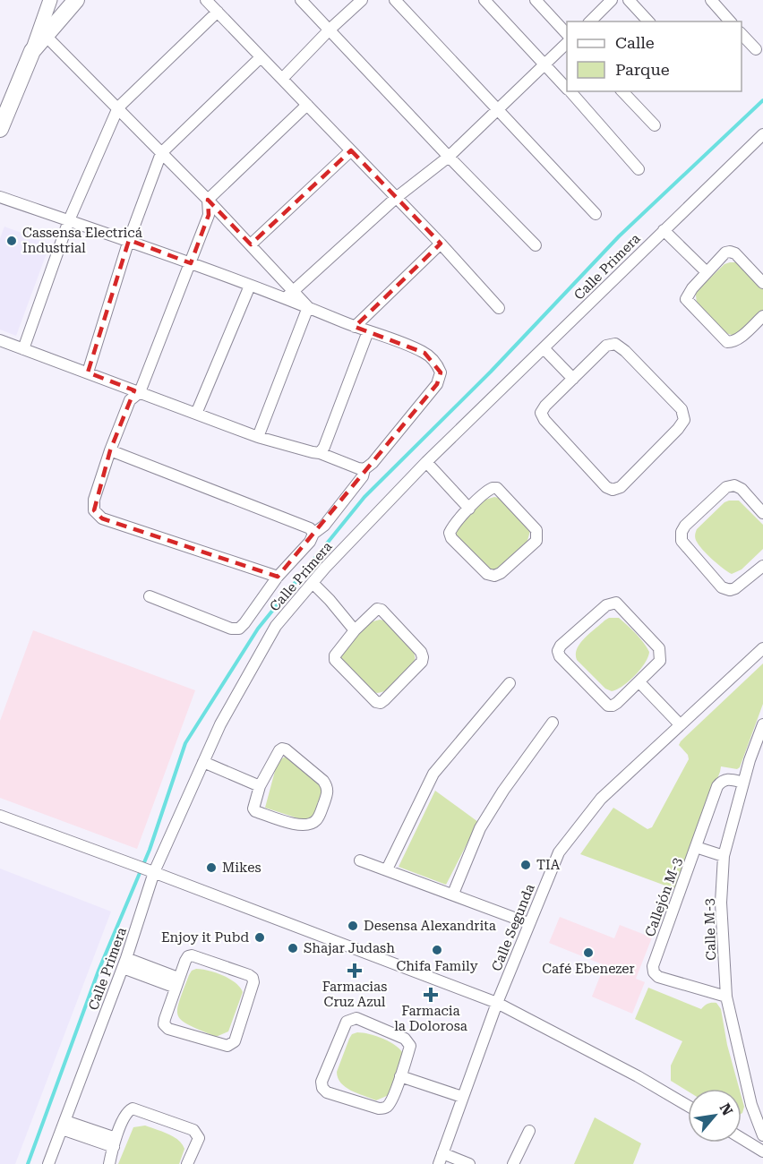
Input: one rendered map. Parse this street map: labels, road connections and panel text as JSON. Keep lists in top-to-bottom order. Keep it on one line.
{"streets":{"street":["Calle Primera","Callejón M-3","Calle Segunda","Calle M-3"]},"crossings":[["Callejón M-3","Calle M-3"]],"places":{"other":["Cassensa Electricá Industrial","TIA","Mikes","Desensa Alexandrita","Enjoy it Pubd","Shajar Judash","Chifa Family","Café Ebenezer"],"health":["Farmacias Cruz Azul","Farmacia la Dolorosa"]},"legend":["Calle","Parque"],"north":"top right"}
